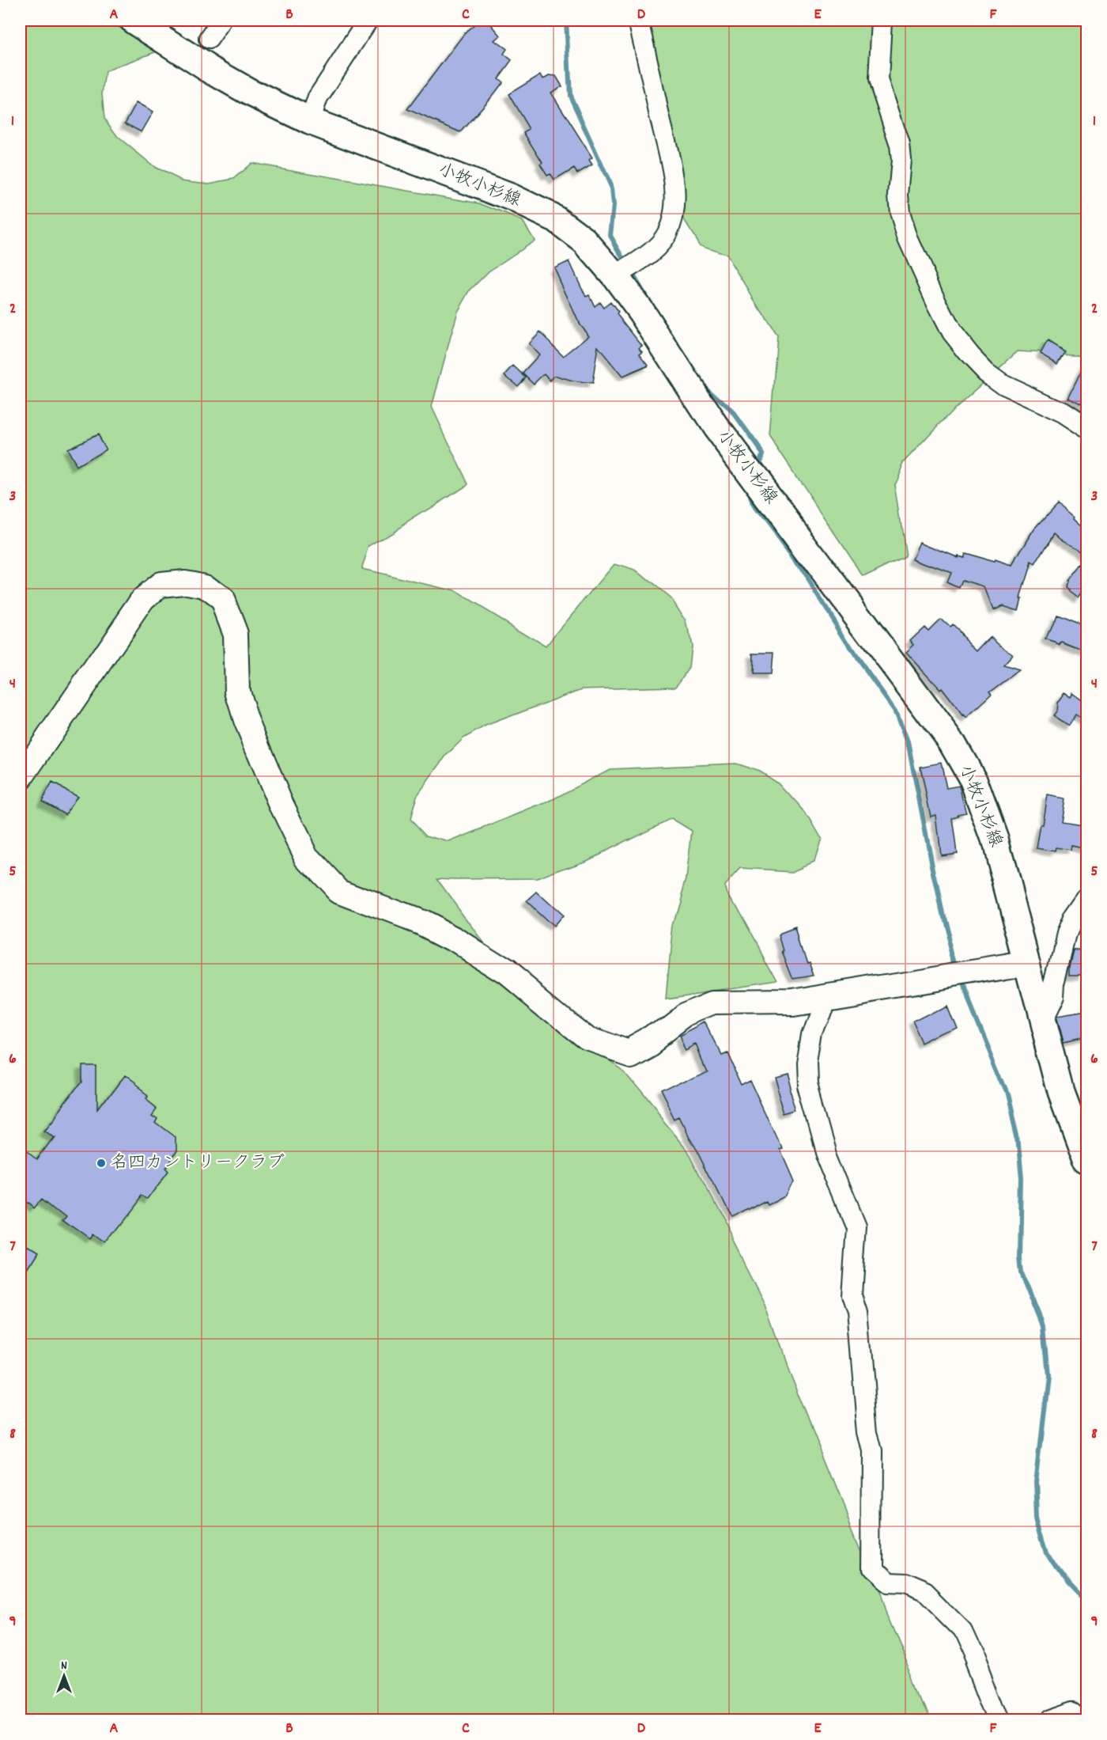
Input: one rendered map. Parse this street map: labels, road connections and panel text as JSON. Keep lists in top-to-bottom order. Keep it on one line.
{"streets":{"main road":["小牧小杉線"]},"places":["名四カントリークラブ"],"north":"top","grid":{"columns":["A","B","C","D","E","F"],"rows":["1","2","3","4","5","6","7","8","9"]}}
